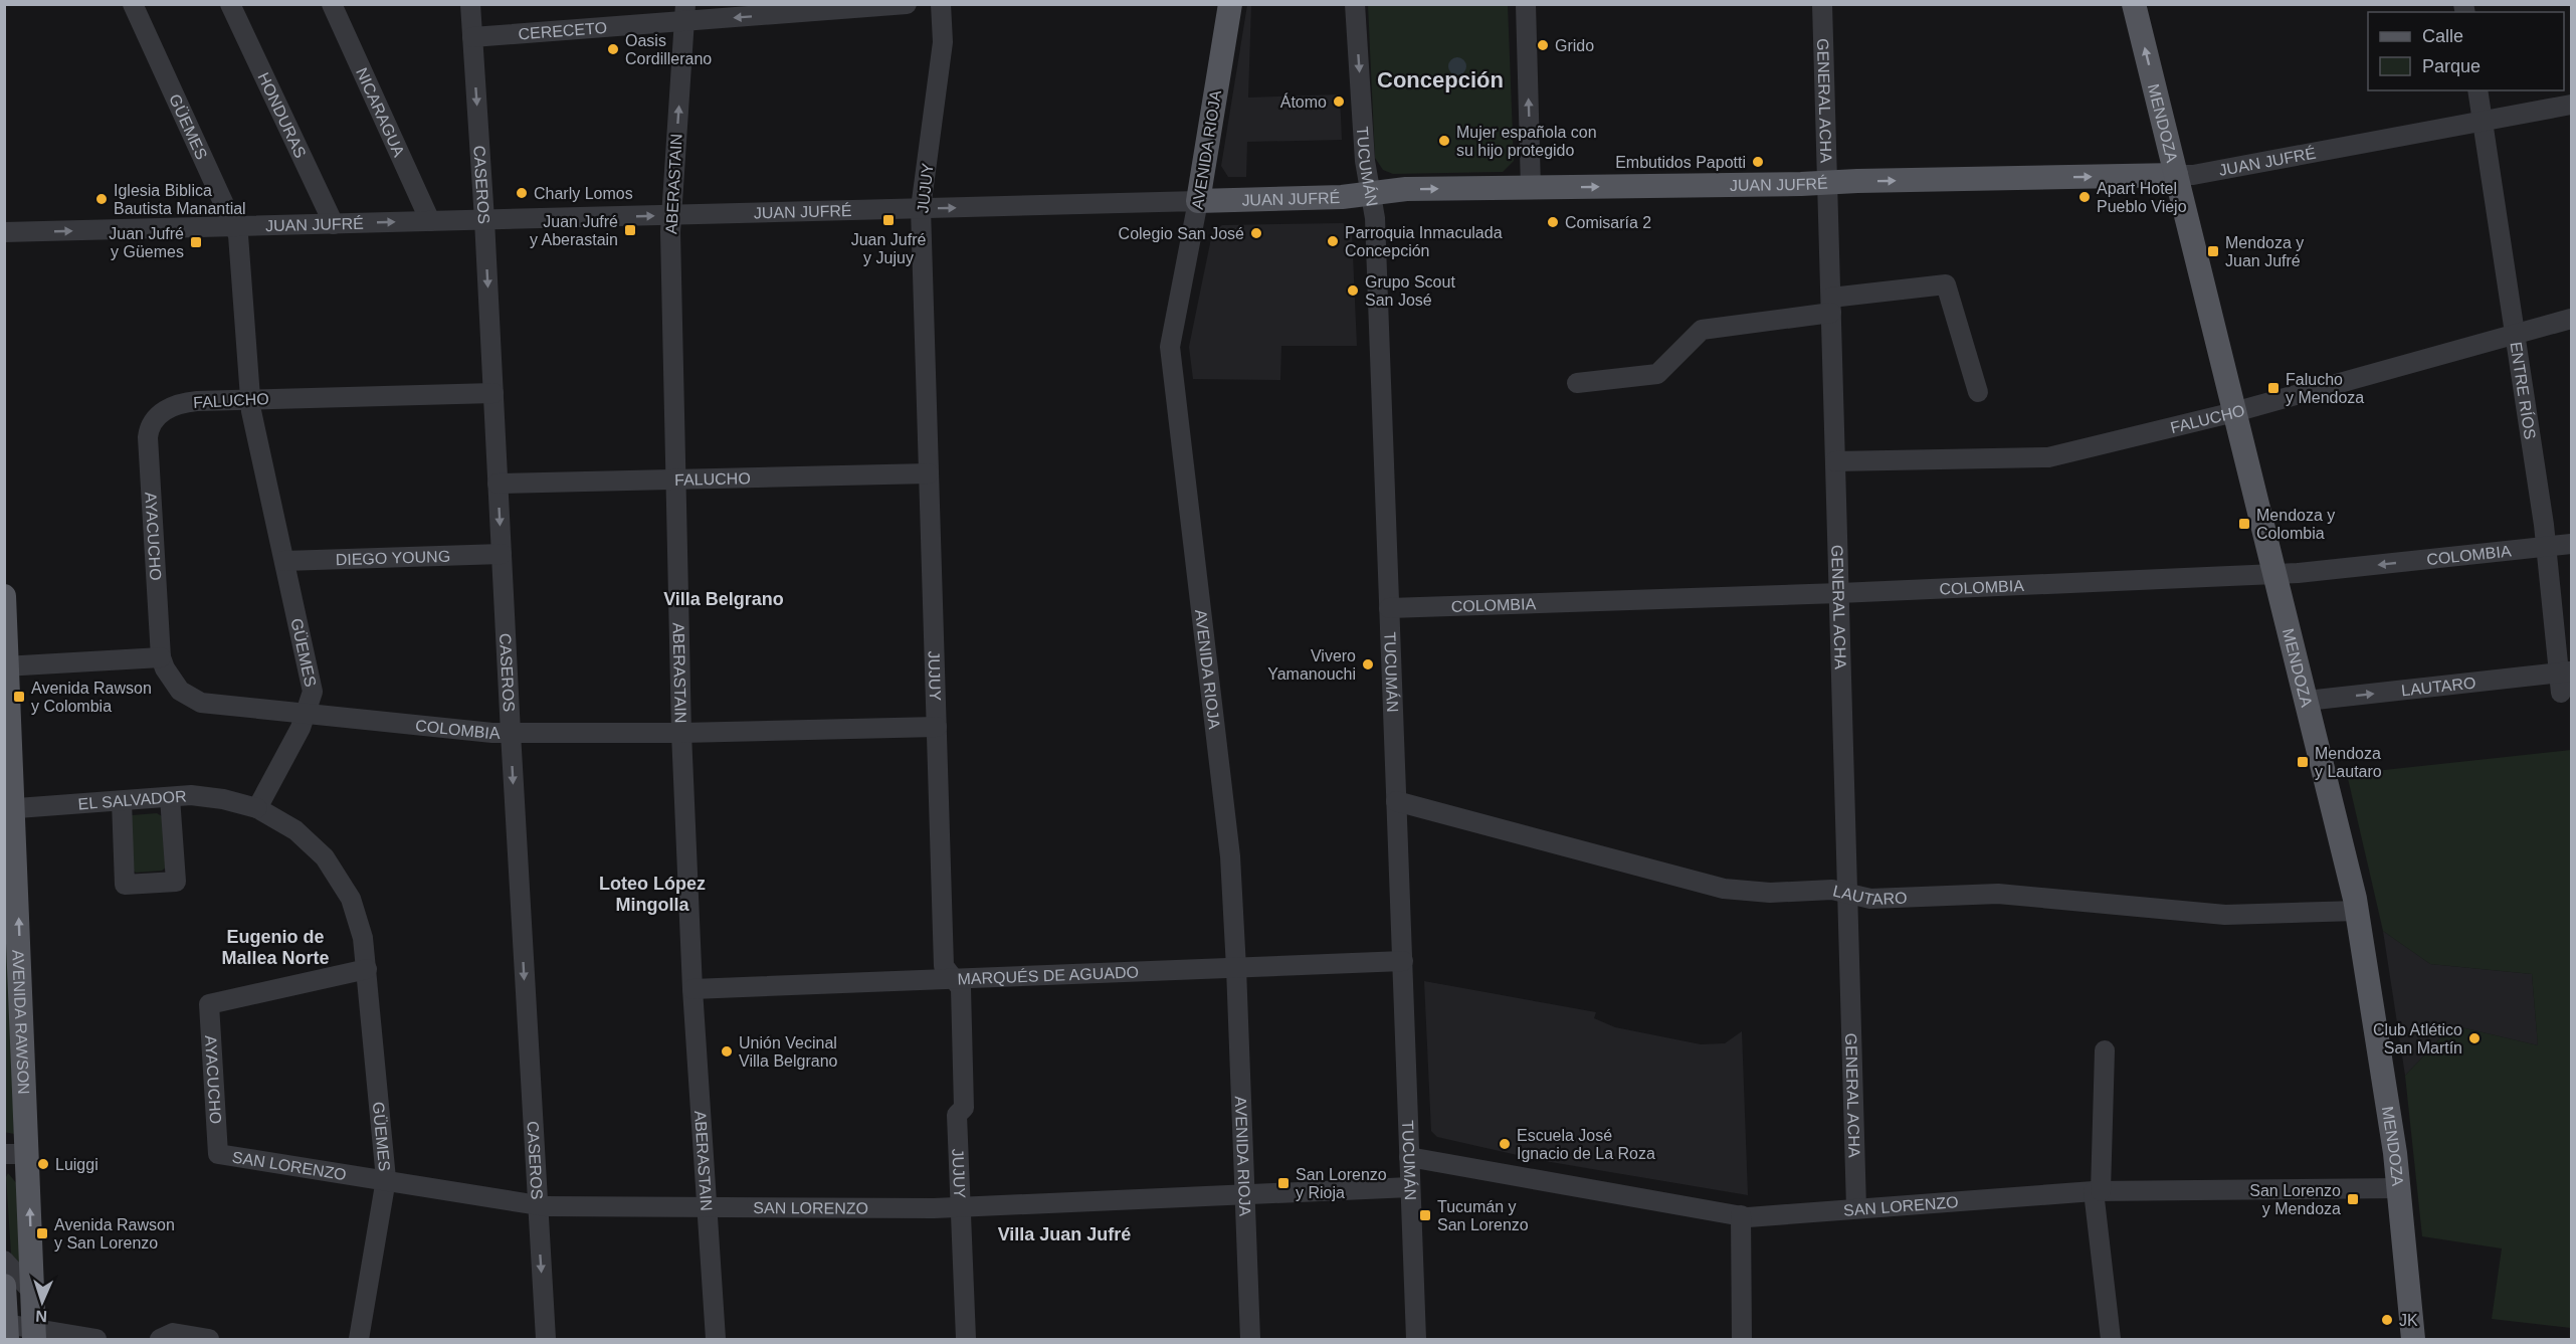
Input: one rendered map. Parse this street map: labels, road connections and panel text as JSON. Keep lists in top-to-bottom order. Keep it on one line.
{"streets":{"main road":["MENDOZA","AVENIDA RIOJA","JUAN JUFRÉ","AVENIDA RAWSON"],"street":["CERECETO","GENERAL ACHA","NICARAGUA","HONDURAS","GÜEMES","TUCUMÁN","CASEROS","ABERASTAIN","JUJUY","ENTRE RÍOS","FALUCHO","AYACUCHO","COLOMBIA","DIEGO YOUNG","LAUTARO","EL SALVADOR","MARQUÉS DE AGUADO","SAN LORENZO"]},"crossings":[["CERECETO","CASEROS"],["CERECETO","ABERASTAIN"],["GENERAL ACHA","JUAN JUFRÉ"],["GENERAL ACHA","FALUCHO"],["GENERAL ACHA","COLOMBIA"],["GENERAL ACHA","LAUTARO"],["GENERAL ACHA","SAN LORENZO"],["NICARAGUA","JUAN JUFRÉ"],["HONDURAS","JUAN JUFRÉ"],["MENDOZA","JUAN JUFRÉ"],["MENDOZA","FALUCHO"],["MENDOZA","COLOMBIA"],["MENDOZA","LAUTARO"],["MENDOZA","SAN LORENZO"],["GÜEMES","JUAN JUFRÉ"],["GÜEMES","FALUCHO"],["GÜEMES","AYACUCHO"],["GÜEMES","COLOMBIA"],["GÜEMES","DIEGO YOUNG"],["GÜEMES","EL SALVADOR"],["GÜEMES","SAN LORENZO"],["AVENIDA RIOJA","JUAN JUFRÉ"],["AVENIDA RIOJA","MARQUÉS DE AGUADO"],["AVENIDA RIOJA","SAN LORENZO"],["JUAN JUFRÉ","TUCUMÁN"],["JUAN JUFRÉ","CASEROS"],["JUAN JUFRÉ","ABERASTAIN"],["JUAN JUFRÉ","JUJUY"],["JUAN JUFRÉ","ENTRE RÍOS"],["TUCUMÁN","COLOMBIA"],["TUCUMÁN","LAUTARO"],["TUCUMÁN","MARQUÉS DE AGUADO"],["TUCUMÁN","SAN LORENZO"],["CASEROS","FALUCHO"],["CASEROS","COLOMBIA"],["CASEROS","DIEGO YOUNG"],["CASEROS","SAN LORENZO"],["ABERASTAIN","FALUCHO"],["ABERASTAIN","COLOMBIA"],["ABERASTAIN","MARQUÉS DE AGUADO"],["ABERASTAIN","SAN LORENZO"],["JUJUY","FALUCHO"],["JUJUY","COLOMBIA"],["JUJUY","MARQUÉS DE AGUADO"],["JUJUY","SAN LORENZO"],["ENTRE RÍOS","FALUCHO"],["ENTRE RÍOS","COLOMBIA"],["ENTRE RÍOS","LAUTARO"],["FALUCHO","AYACUCHO"],["AYACUCHO","COLOMBIA"],["AYACUCHO","SAN LORENZO"],["EL SALVADOR","AVENIDA RAWSON"]],"one_way":["CERECETO","JUAN JUFRÉ","CASEROS","AVENIDA RAWSON"],"districts":["Concepción","Villa Belgrano","Loteo López Mingolla","Eugenio de Mallea Norte","Villa Juan Jufré"],"places":{"other":["Grido","Oasis Cordillerano","Átomo","Mujer española con su hijo protegido","Embutidos Papotti","Charly Lomos","Apart Hotel Pueblo Viejo","Iglesia Biblica Bautista Manantial","Comisaría 2","Colegio San José","Parroquia Inmaculada Concepción","Grupo Scout San José","Vivero Yamanouchi","Club Atlético San Martín","Unión Vecinal Villa Belgrano","Escuela José Ignacio de La Roza","Luiggi","JK"],"transit":["Juan Jufré y Jujuy","Juan Jufré y Aberastain","Juan Jufré y Güemes","Mendoza y Juan Jufré","Falucho y Mendoza","Mendoza y Colombia","Avenida Rawson y Colombia","Mendoza y Lautaro","San Lorenzo y Rioja","San Lorenzo y Mendoza","Tucumán y San Lorenzo","Avenida Rawson y San Lorenzo"]},"legend":["Calle","Parque"],"north":"bottom"}
